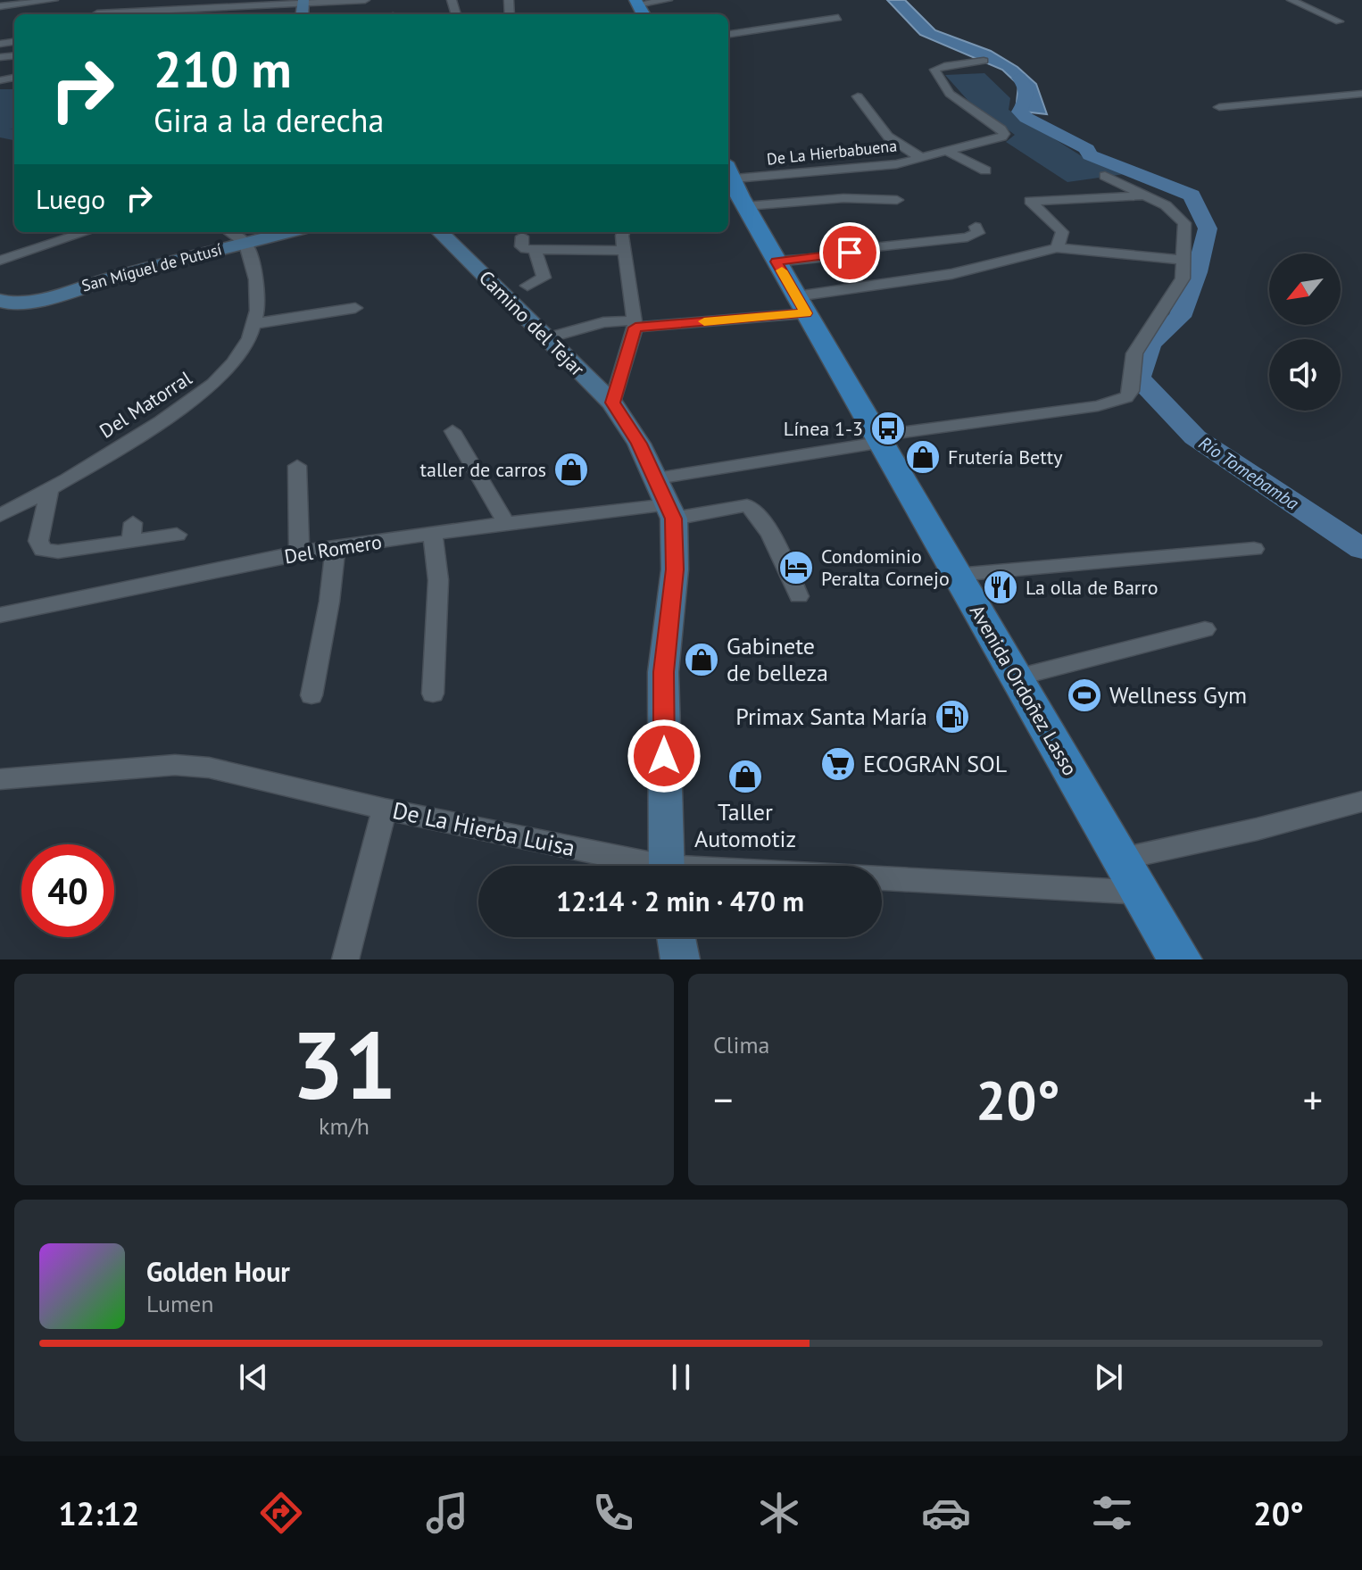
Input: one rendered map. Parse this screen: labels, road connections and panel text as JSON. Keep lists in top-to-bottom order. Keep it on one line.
{"streets":{"main road":["Avenida Ordoñez Lasso"],"street":["De La Hierbabuena","San Miguel de Putusí","Camino del Tejar","Del Matorral","Del Romero","De La Hierba Luisa"]},"crossings":[["De La Hierbabuena","Avenida Ordoñez Lasso"],["San Miguel de Putusí","Del Matorral"],["Camino del Tejar","Del Romero"],["Avenida Ordoñez Lasso","De La Hierba Luisa"]],"water":["Río Tomebamba"],"places":{"bus stop":["Línea 1-3"],"shop":["Frutería Betty","taller de carros","Gabinete de belleza","Taller Automotiz"],"hotel":["Condominio Peralta Cornejo"],"restaurant":["La olla de Barro"],"sports":["Wellness Gym"],"fuel station":["Primax Santa María"],"supermarket":["ECOGRAN SOL"]},"north":"bottom left","page":{"turn":["210 m","Gira a la derecha"],"then":"Luego","limit":"40","trip":"12:14 · 2 min · 470 m","tile":[["31","km/h"],"Clima"],"heat":["−","20°","+"],"song":["Golden Hour","Lumen"],"tabs":["12:12","20°"]}}
